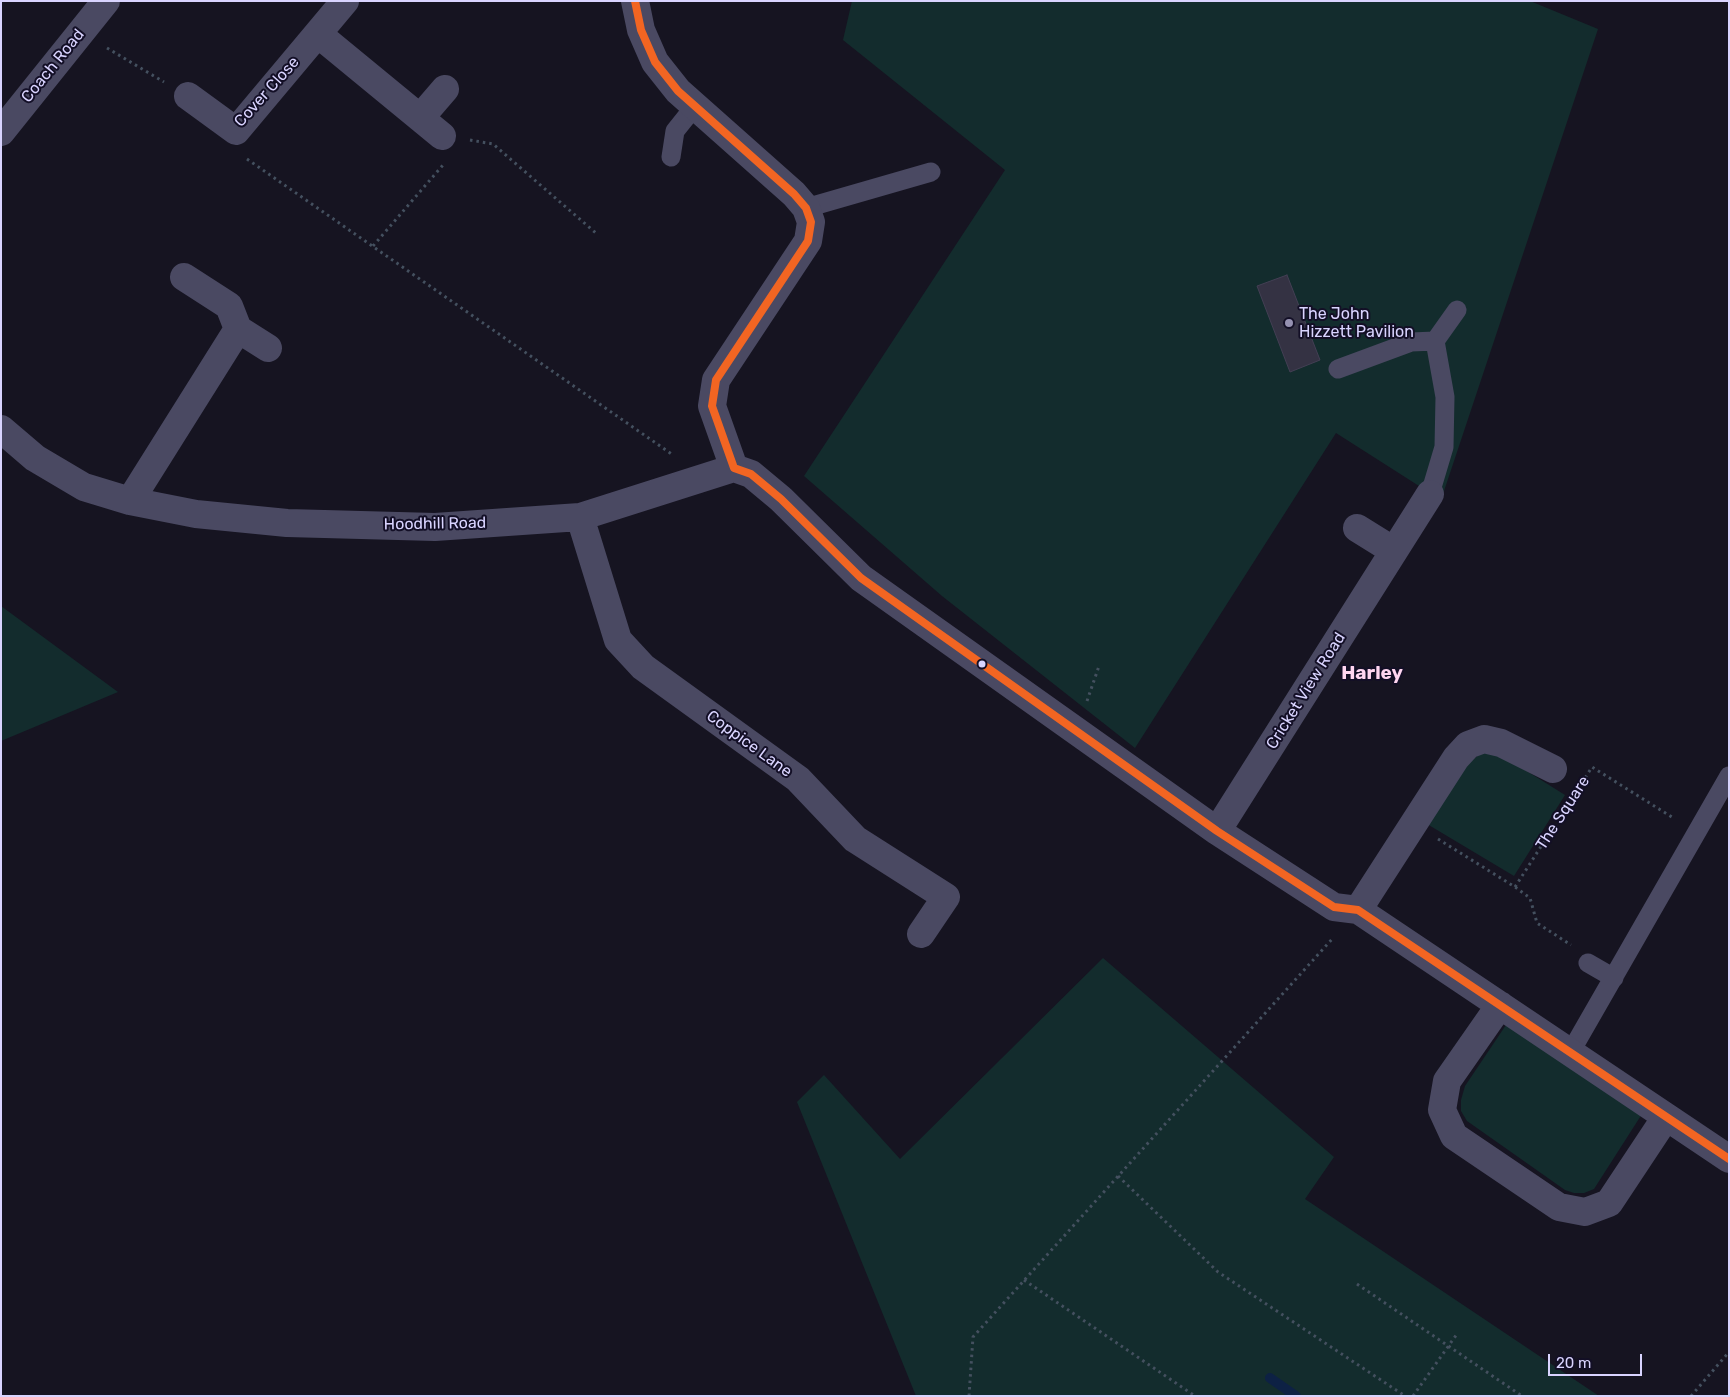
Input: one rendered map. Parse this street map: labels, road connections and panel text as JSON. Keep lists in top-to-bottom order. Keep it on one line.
{"streets":{"street":["Coach Road","Cover Close","Hoodhill Road","Cricket View Road","Coppice Lane","The Square"]},"crossings":[["Hoodhill Road","Coppice Lane"]],"districts":["Harley"],"places":["The John Hizzett Pavilion"],"scale_bar":"20 m"}
